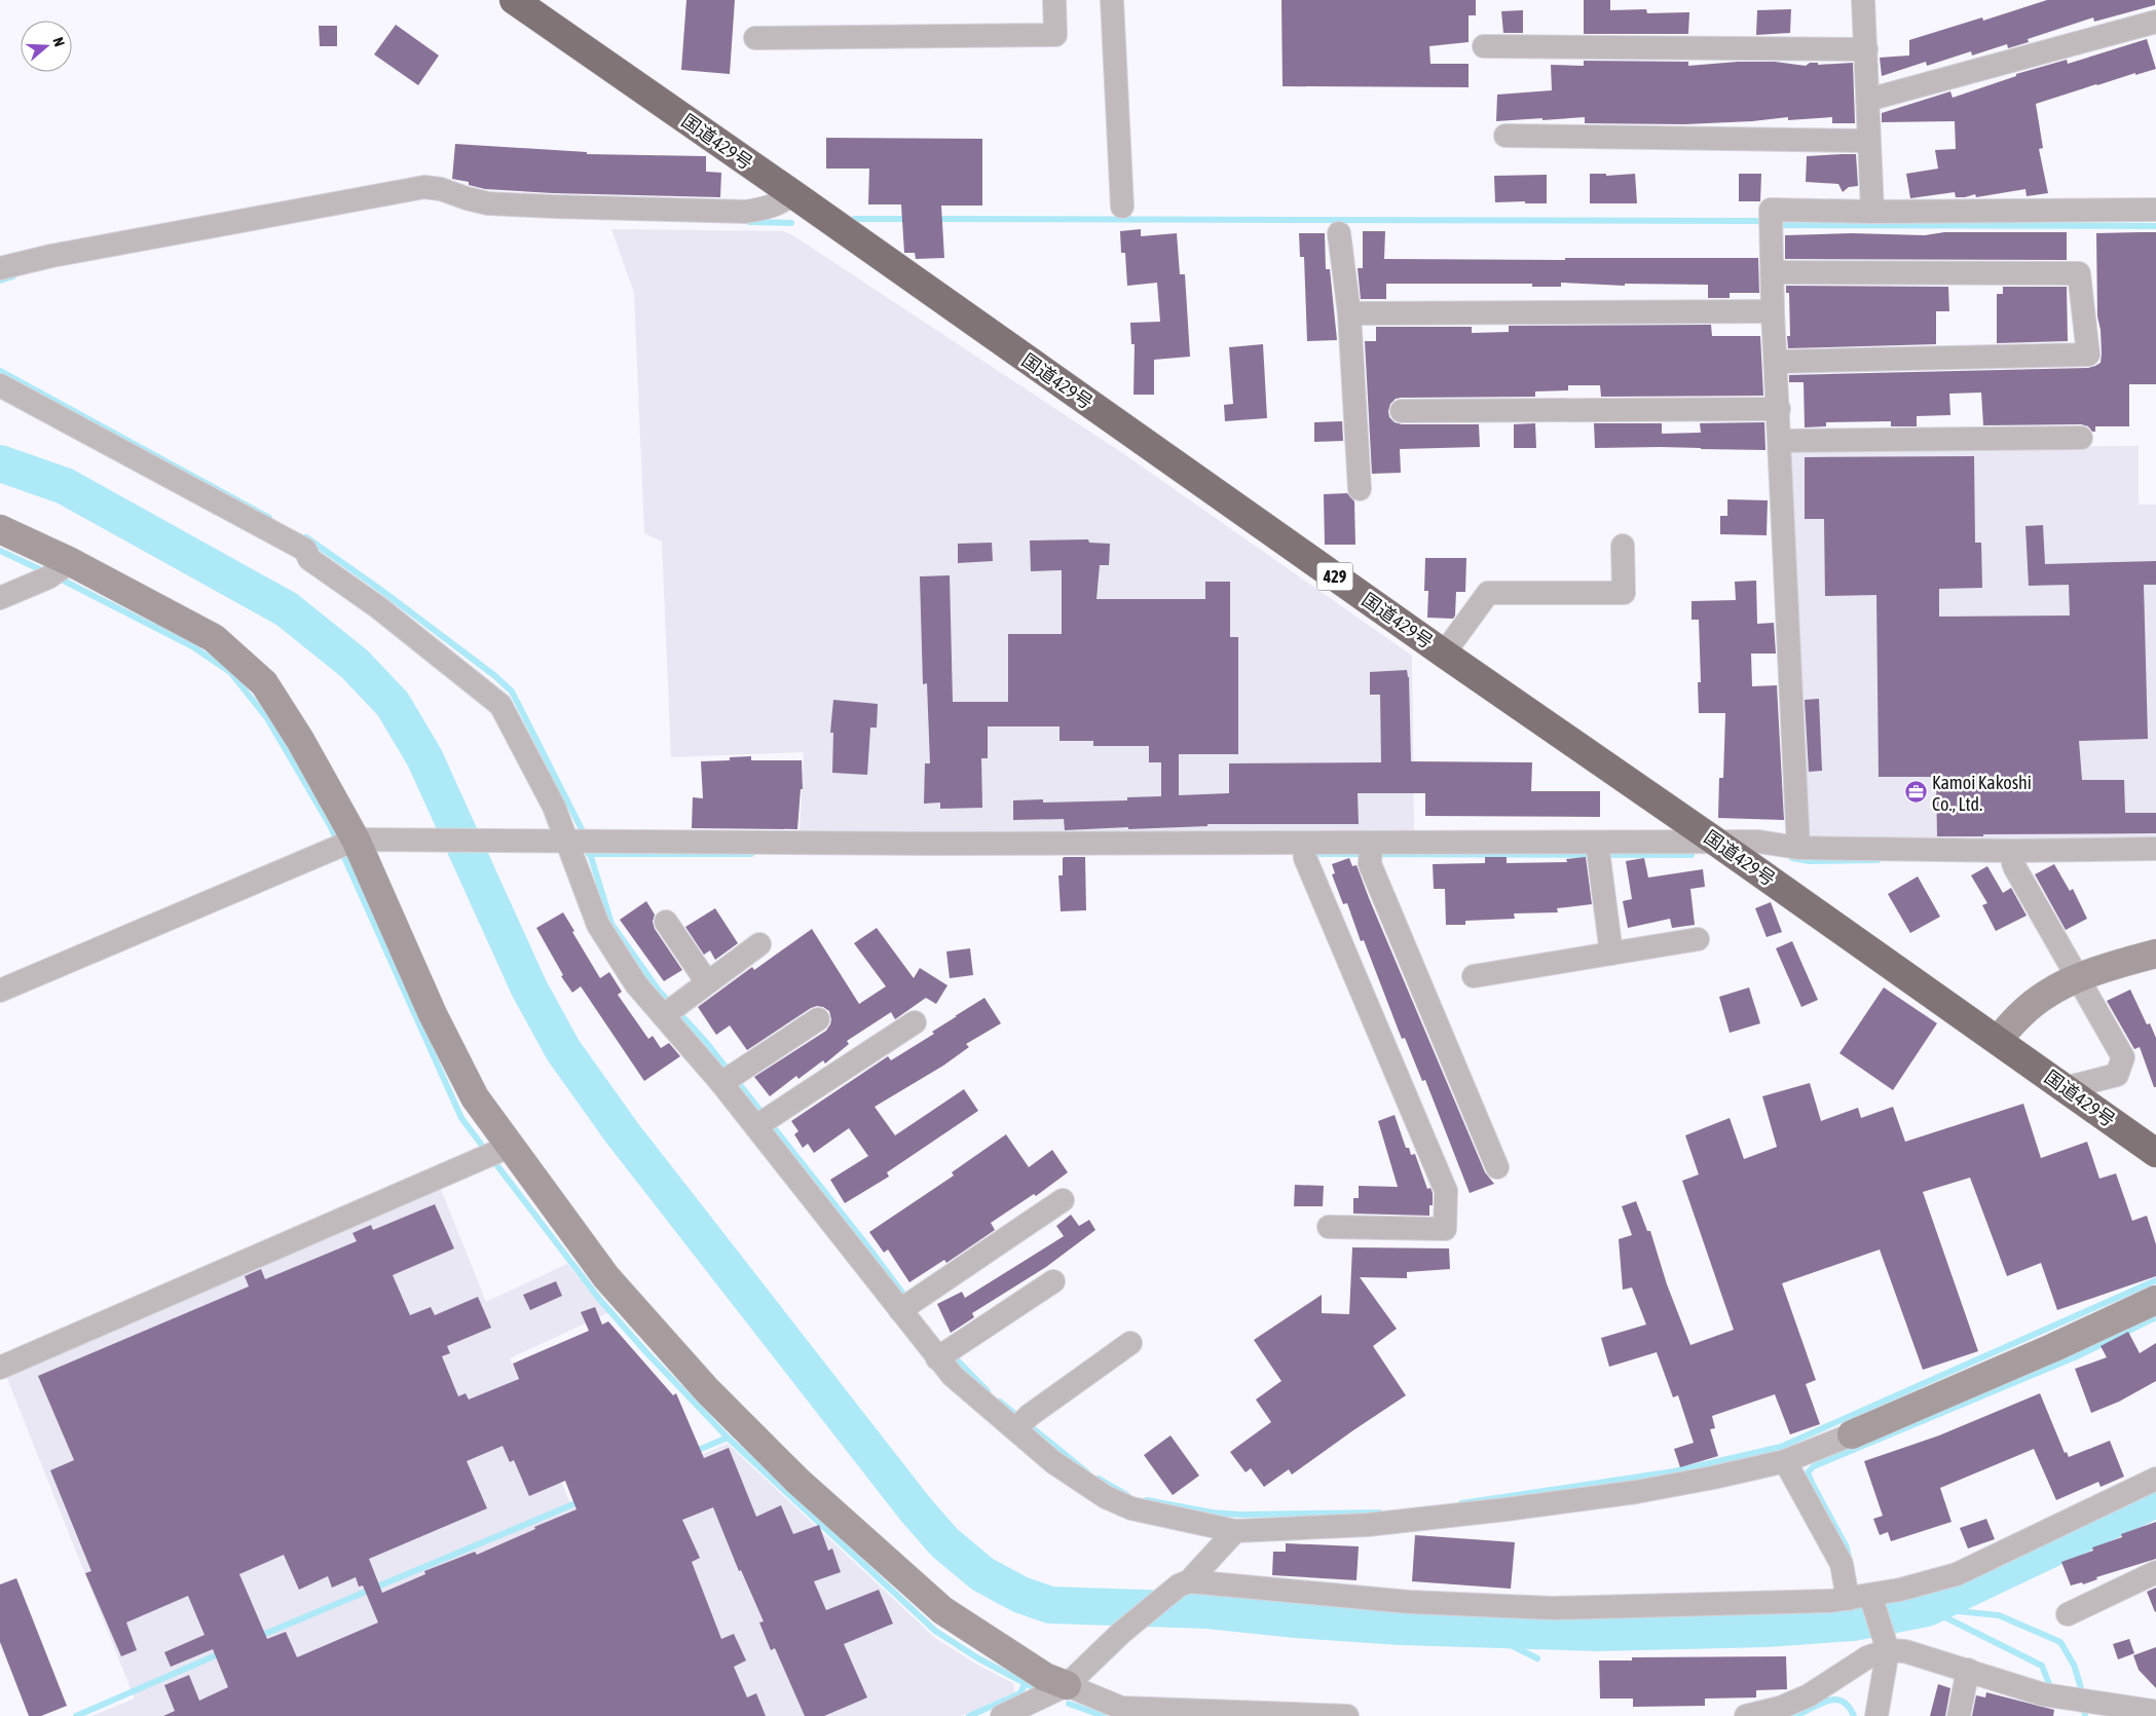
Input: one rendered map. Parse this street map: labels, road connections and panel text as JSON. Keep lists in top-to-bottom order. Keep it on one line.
{"streets":{"highway":["国道429号","429"]},"places":{"office":["Kamoi Kakoshi Co., Ltd."]},"north":"right"}
